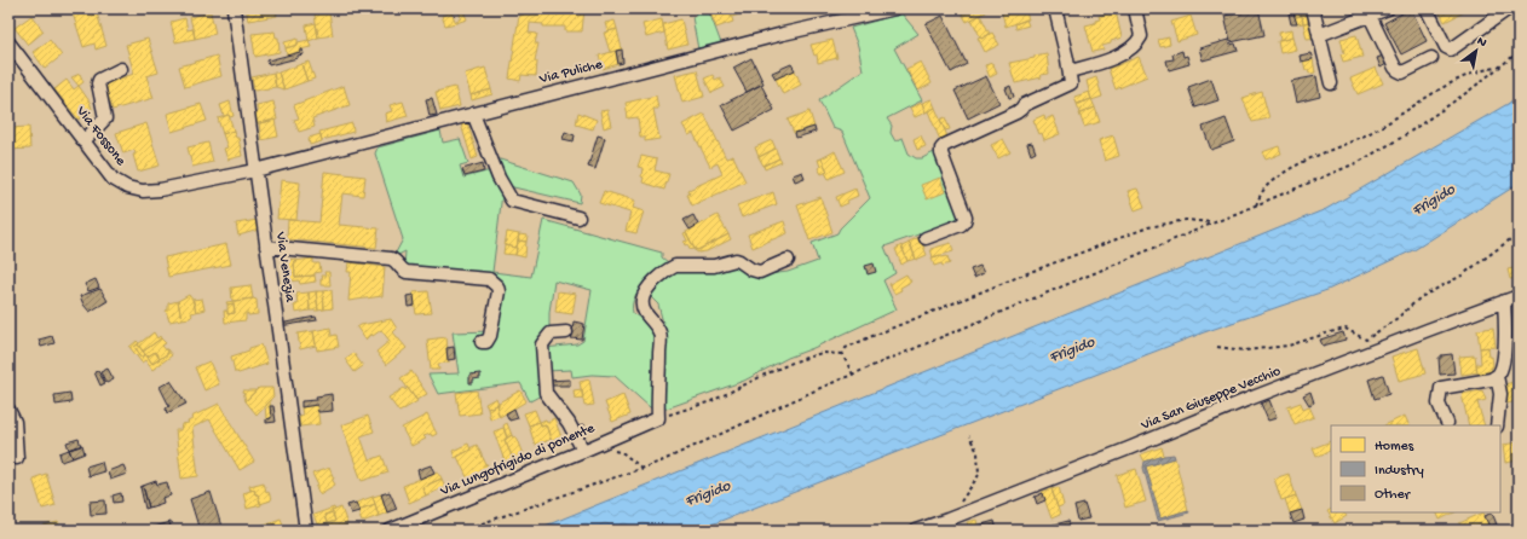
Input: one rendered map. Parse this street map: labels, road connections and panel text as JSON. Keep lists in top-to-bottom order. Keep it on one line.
{"streets":{"street":["Via Puliche","Via Fossone","Via Venezia","Via San Giuseppe Vecchio","Via Lungofrigido di ponente"]},"crossings":[["Via Puliche","Via Fossone"],["Via Puliche","Via Venezia"],["Via Fossone","Via Venezia"]],"water":["Frigido"],"legend":["Homes","Industry","Other"],"north":"top right"}
